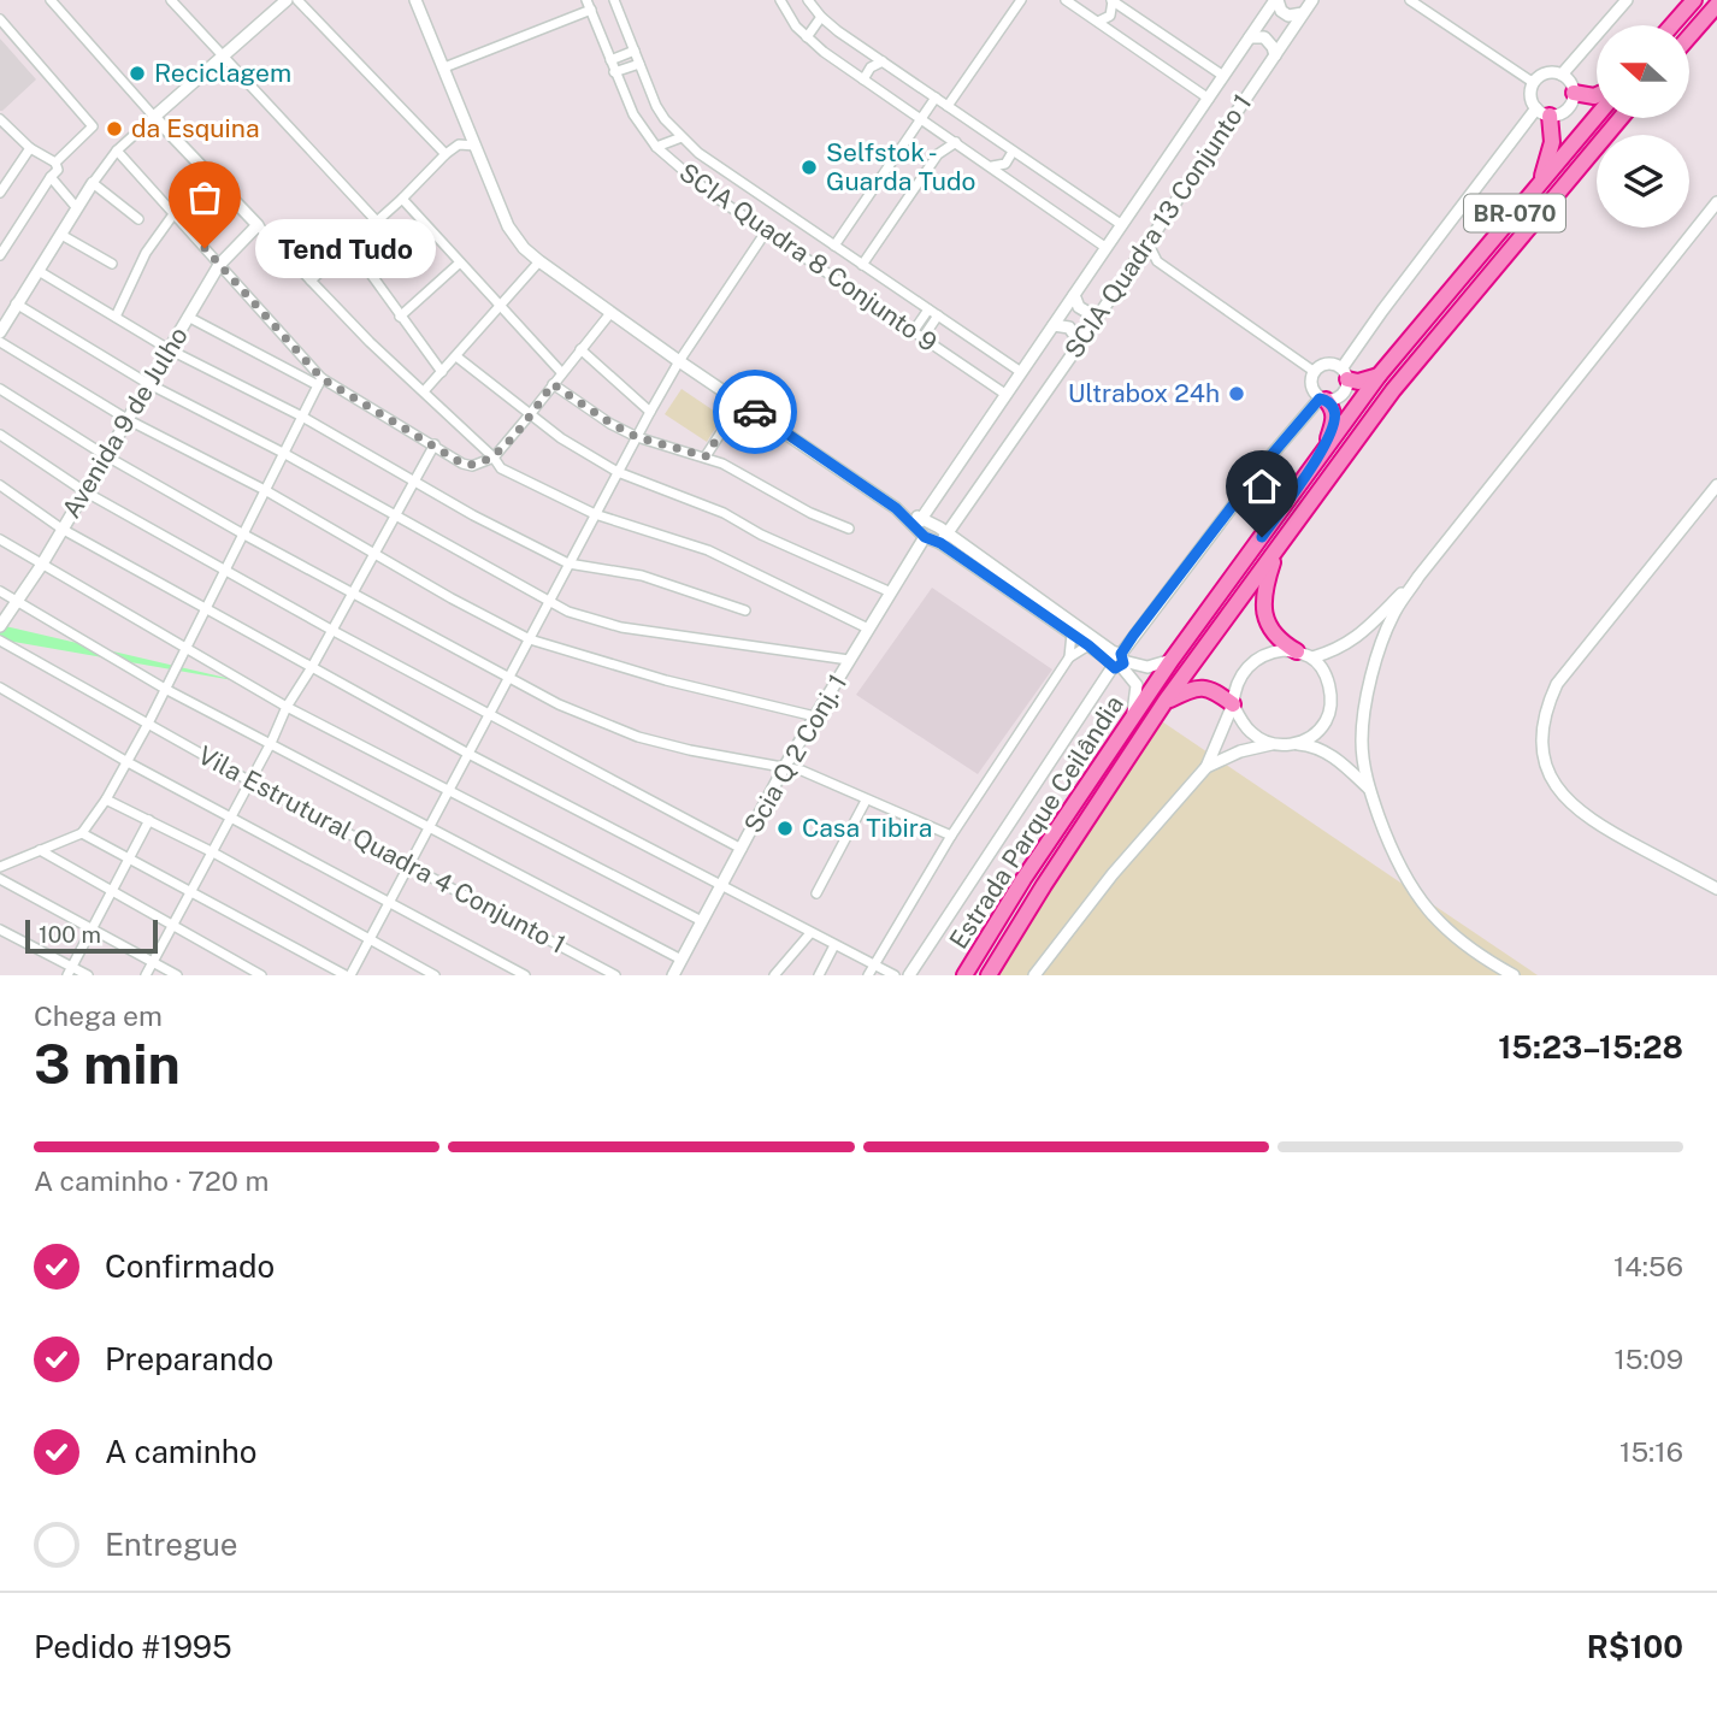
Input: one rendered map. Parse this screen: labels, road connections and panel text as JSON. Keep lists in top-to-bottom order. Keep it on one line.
{"streets":{"highway":["BR-070","Estrada Parque Ceilândia"],"street":["SCIA Quadra 13 Conjunto 1","SCIA Quadra 8 Conjunto 9","Avenida 9 de Julho","Scia Q 2 Conj. 1","Vila Estrutural Quadra 4 Conjunto 1"]},"places":["Reciclagem","da Esquina","Selfstok - Guarda Tudo","Tend Tudo","Ultrabox 24h","Casa Tibira"],"scale_bar":"100 m","north":"left","page":{"bubble":"Tend Tudo","scale":"100 m","heading":["3 min","Chega em","15:23–15:28"],"panel":["Pedido #1995","R$100"],"bar":"A caminho · 720 m","list":[["Confirmado","14:56"],["Preparando","15:09"],["A caminho","15:16"],"Entregue"]}}
